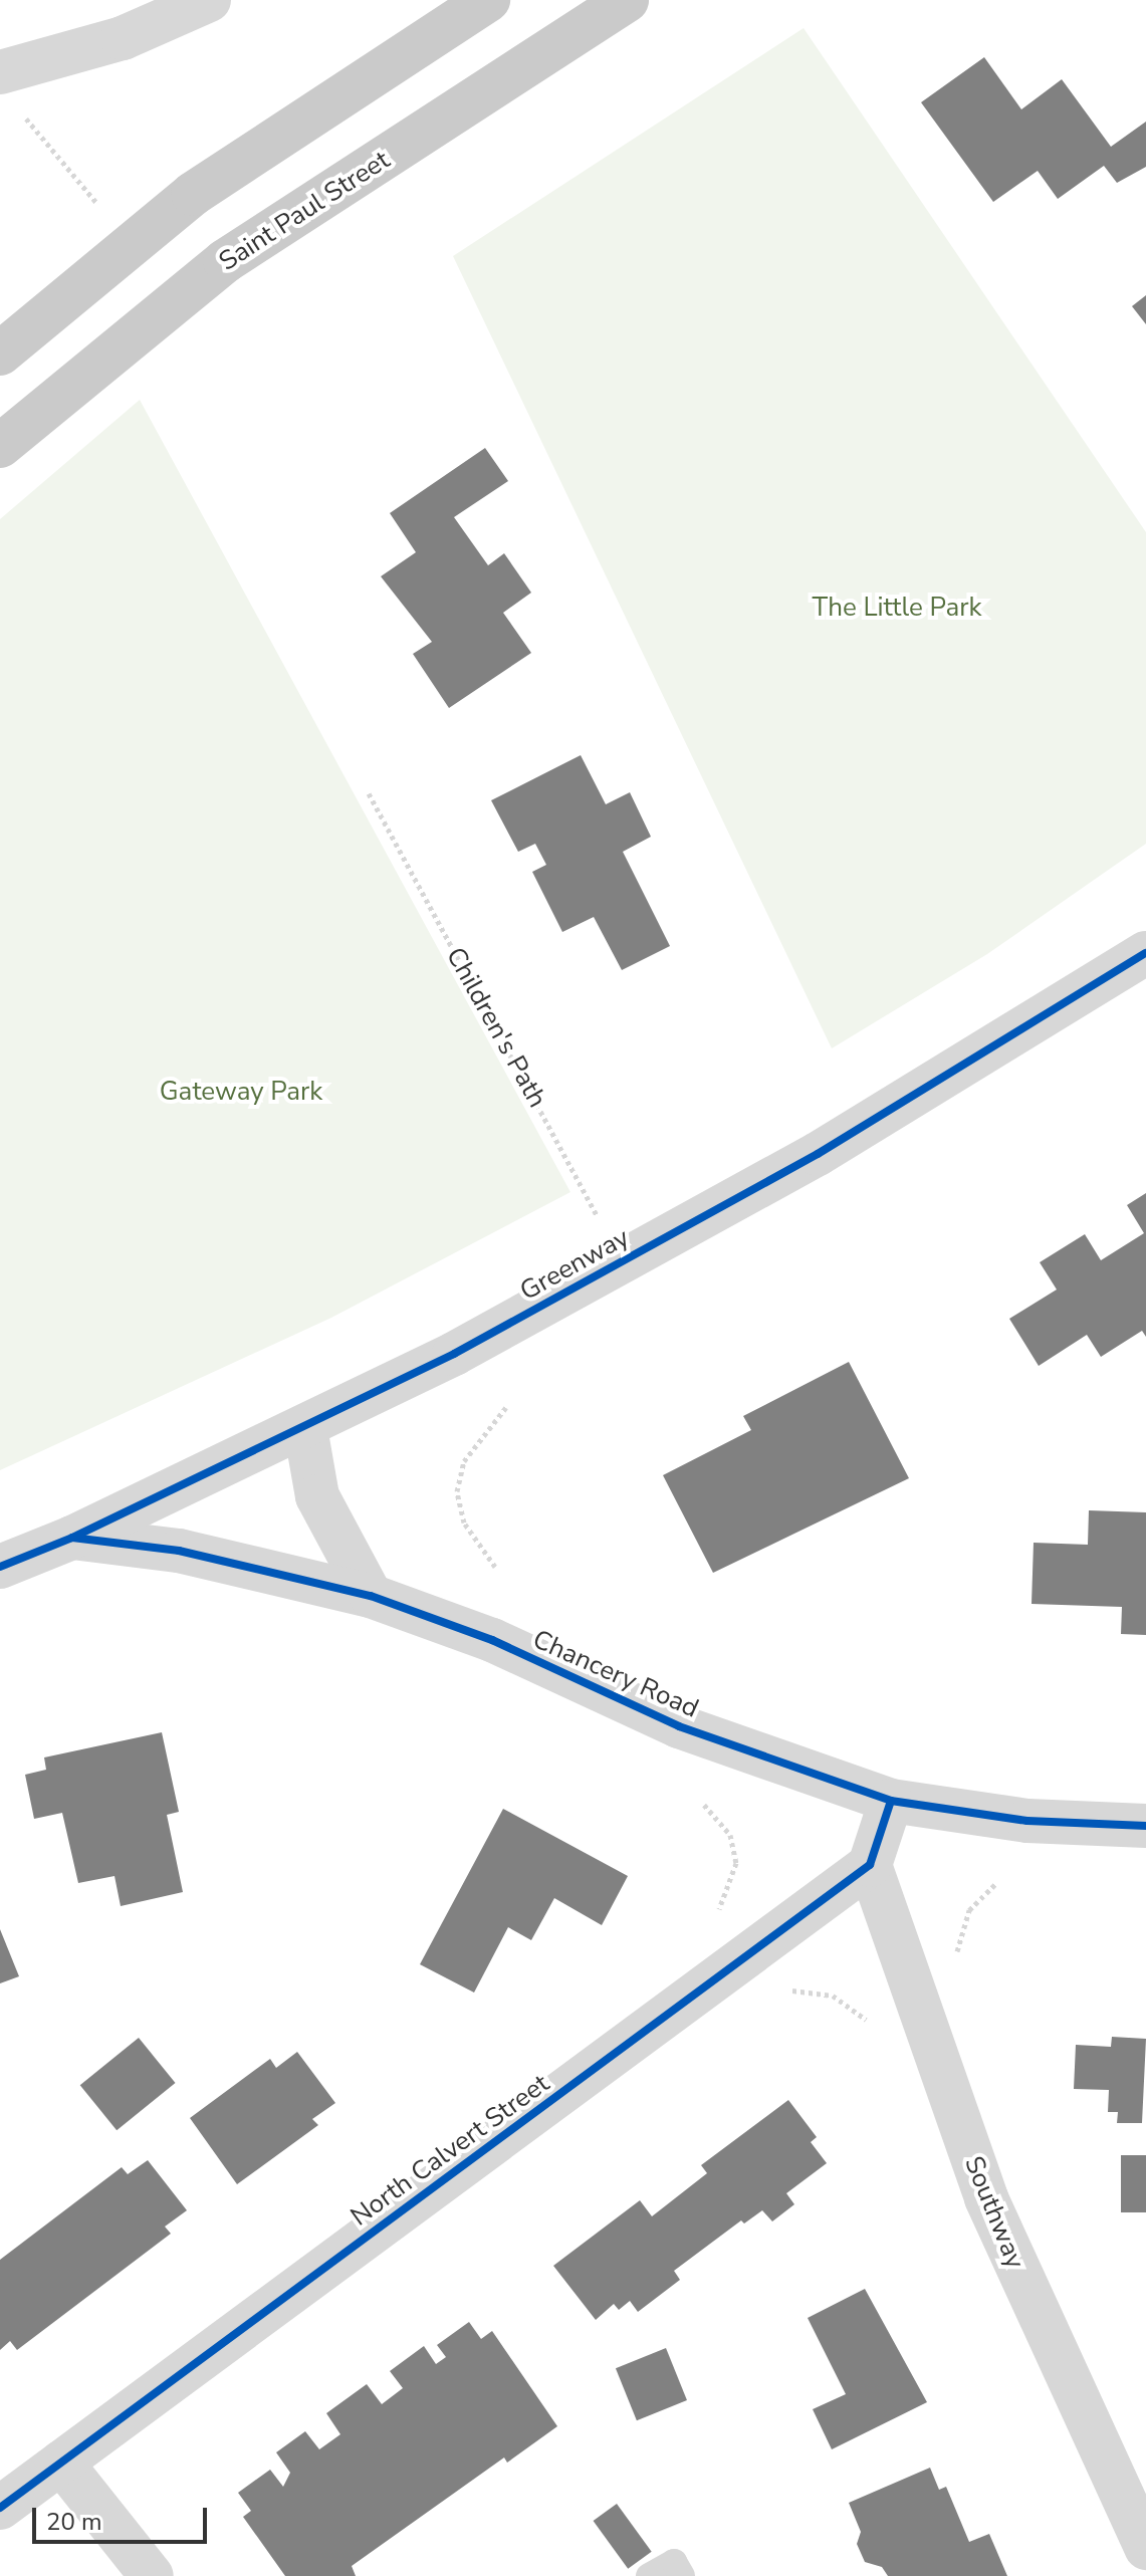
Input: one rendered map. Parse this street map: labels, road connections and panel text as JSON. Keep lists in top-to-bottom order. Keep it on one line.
{"streets":{"main road":["Saint Paul Street"],"street":["Greenway","Chancery Road","North Calvert Street","Southway"],"path":["Children's Path"]},"crossings":[["Children's Path","Greenway"],["Greenway","Chancery Road"],["North Calvert Street","Southway"]],"parks":["The Little Park","Gateway Park"],"scale_bar":"20 m"}
